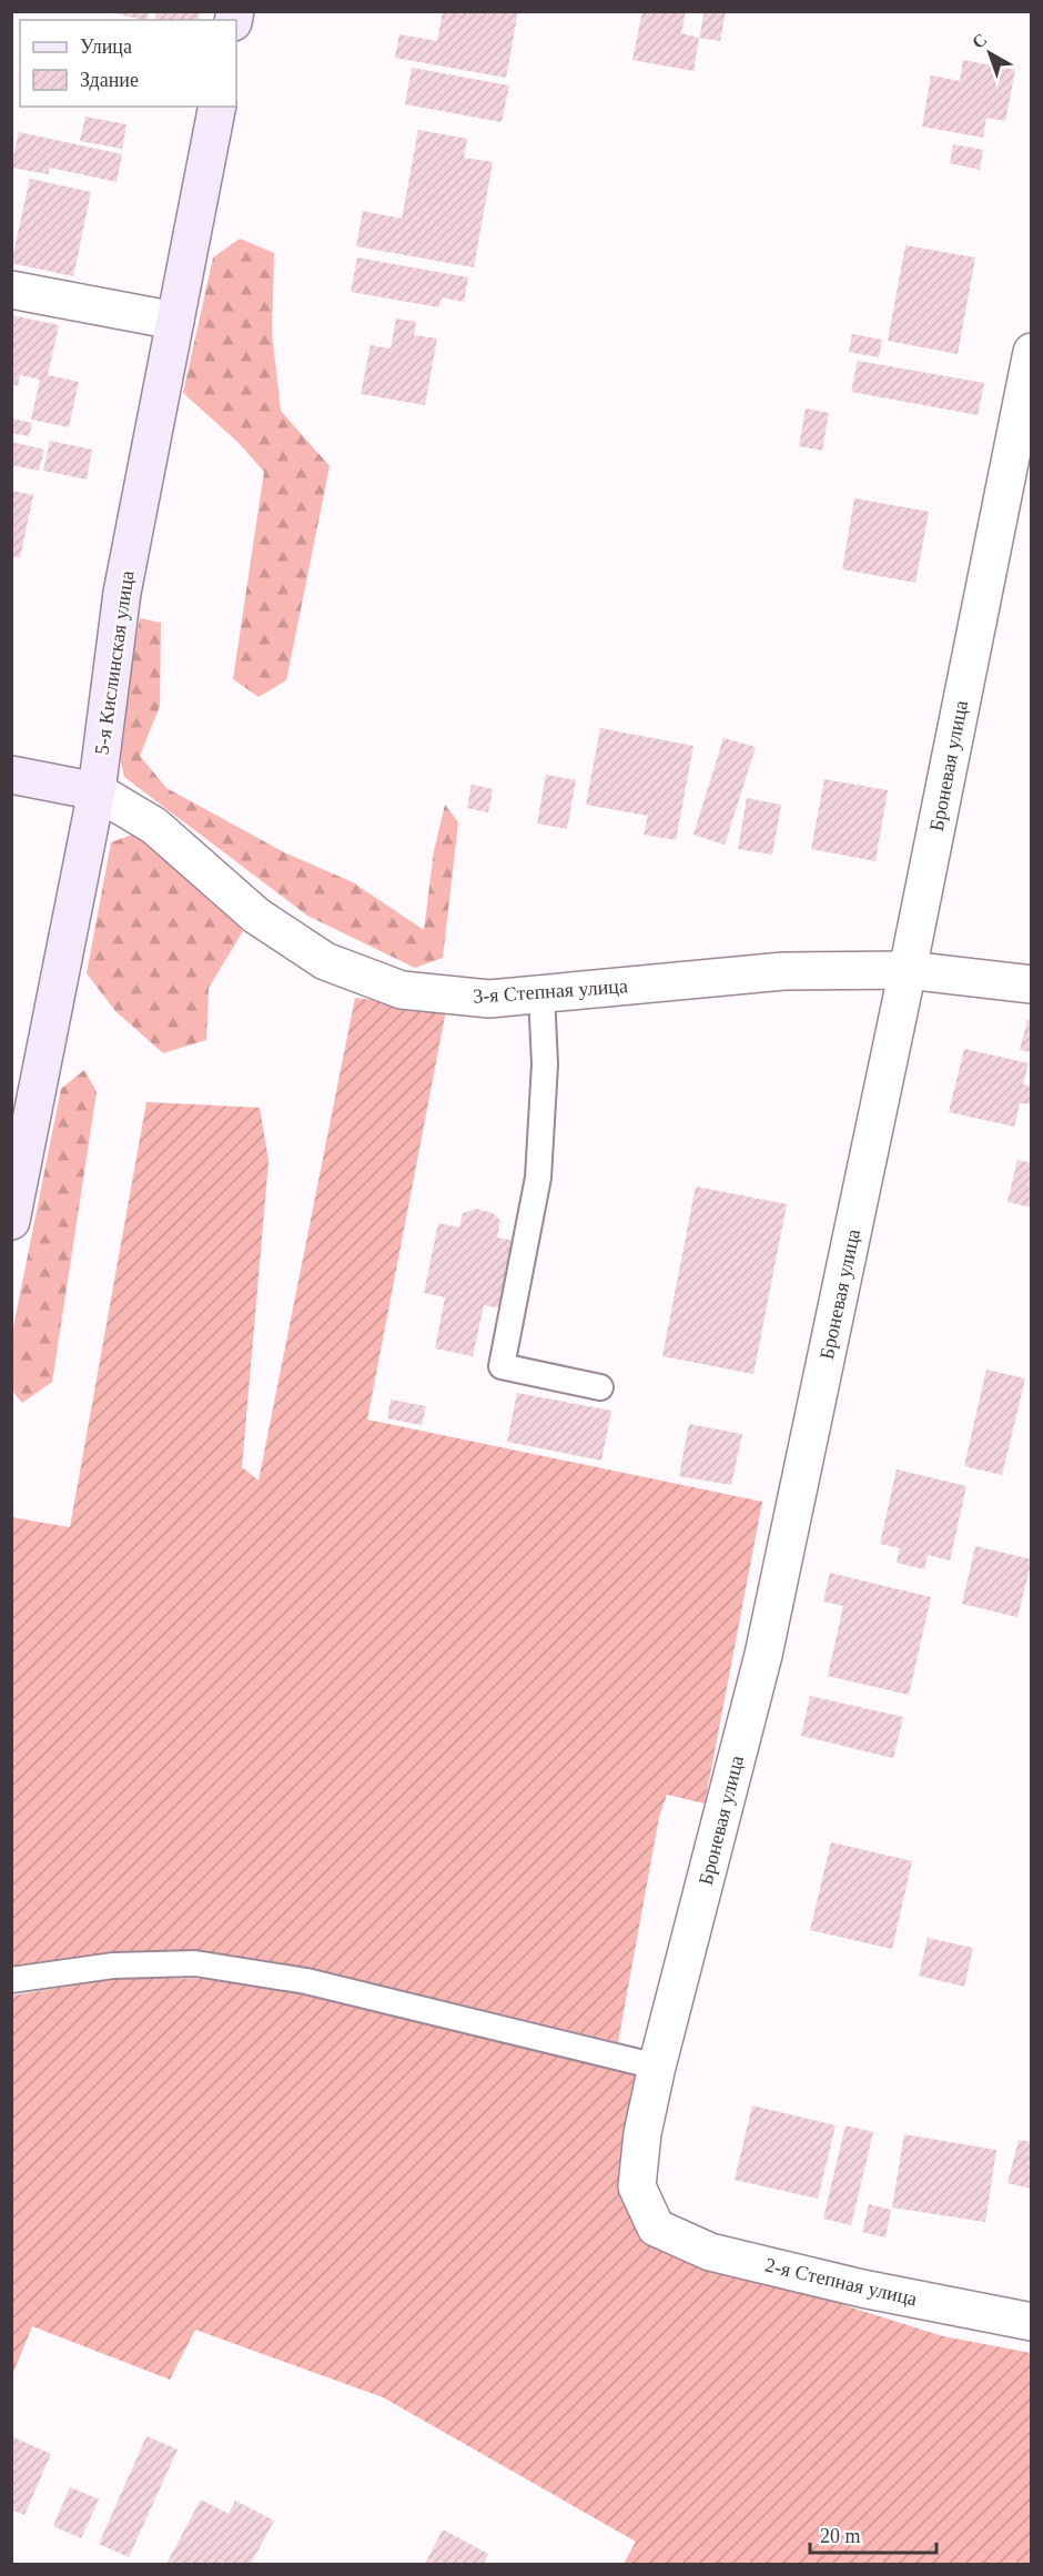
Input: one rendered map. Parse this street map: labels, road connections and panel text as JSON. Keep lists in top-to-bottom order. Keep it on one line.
{"streets":{"street":["5-я Кислинская улица","Броневая улица","3-я Степная улица","2-я Степная улица"]},"crossings":[["5-я Кислинская улица","3-я Степная улица"],["Броневая улица","3-я Степная улица"],["Броневая улица","2-я Степная улица"]],"legend":["Улица","Здание"],"scale_bar":"20 m","north":"top left"}
